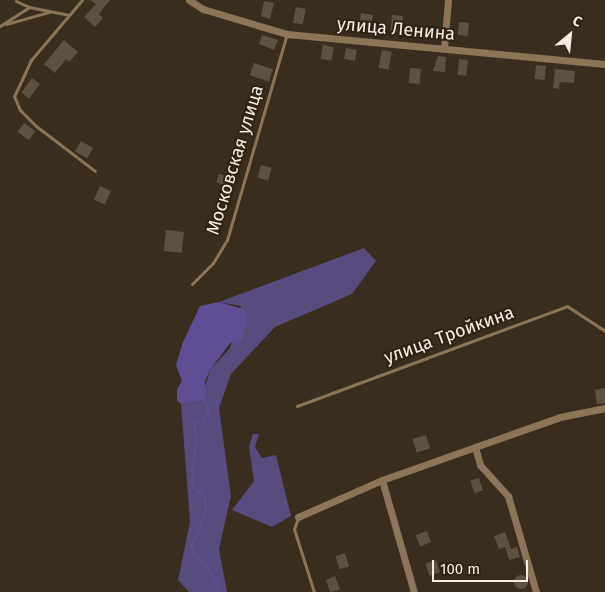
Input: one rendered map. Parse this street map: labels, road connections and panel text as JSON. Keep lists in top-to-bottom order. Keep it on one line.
{"streets":{"street":["улица Ленина"],"lane":["Московская улица","улица Тройкина"]},"crossings":[["улица Ленина","Московская улица"]],"scale_bar":"100 m","north":"top right"}
